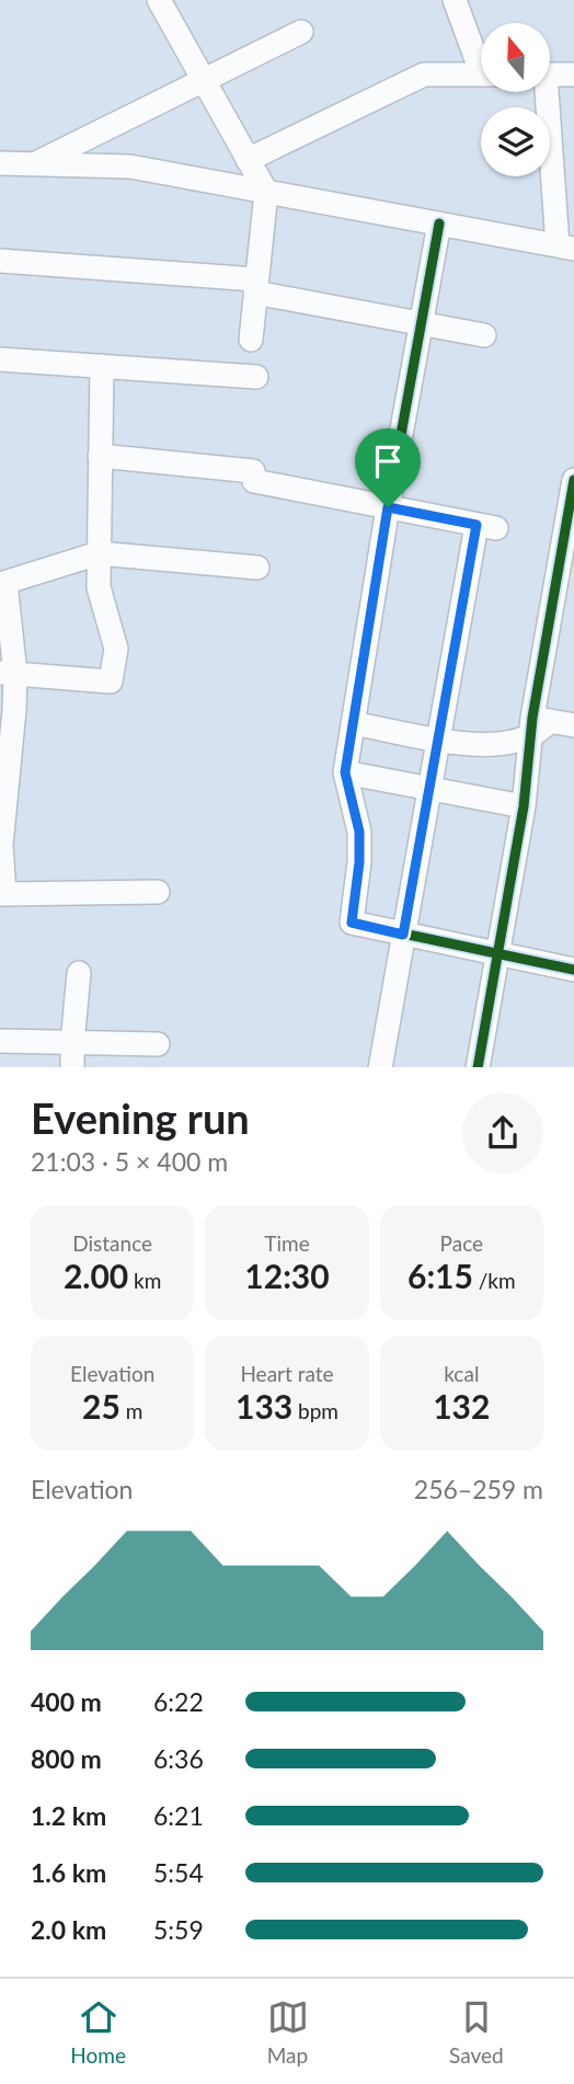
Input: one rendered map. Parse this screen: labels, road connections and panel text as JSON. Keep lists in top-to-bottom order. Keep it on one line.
{"north":"top","page":{"heading":["Evening run","21:03 · 5 × 400 m"],"stats":[["Distance","2.00 km"],["Time","12:30"],["Pace","6:15 /km"],["Elevation","25 m"],["Heart rate","133 bpm"],["kcal","132"]],"chart":["Elevation","256–259 m"],"list":[{"name":"400 m","note":"6:22"},{"name":"800 m","note":"6:36"},{"name":"1.2 km","note":"6:21"},{"name":"1.6 km","note":"5:54"},{"name":"2.0 km","note":"5:59"}],"tabs":["Home","Map","Saved"]}}
